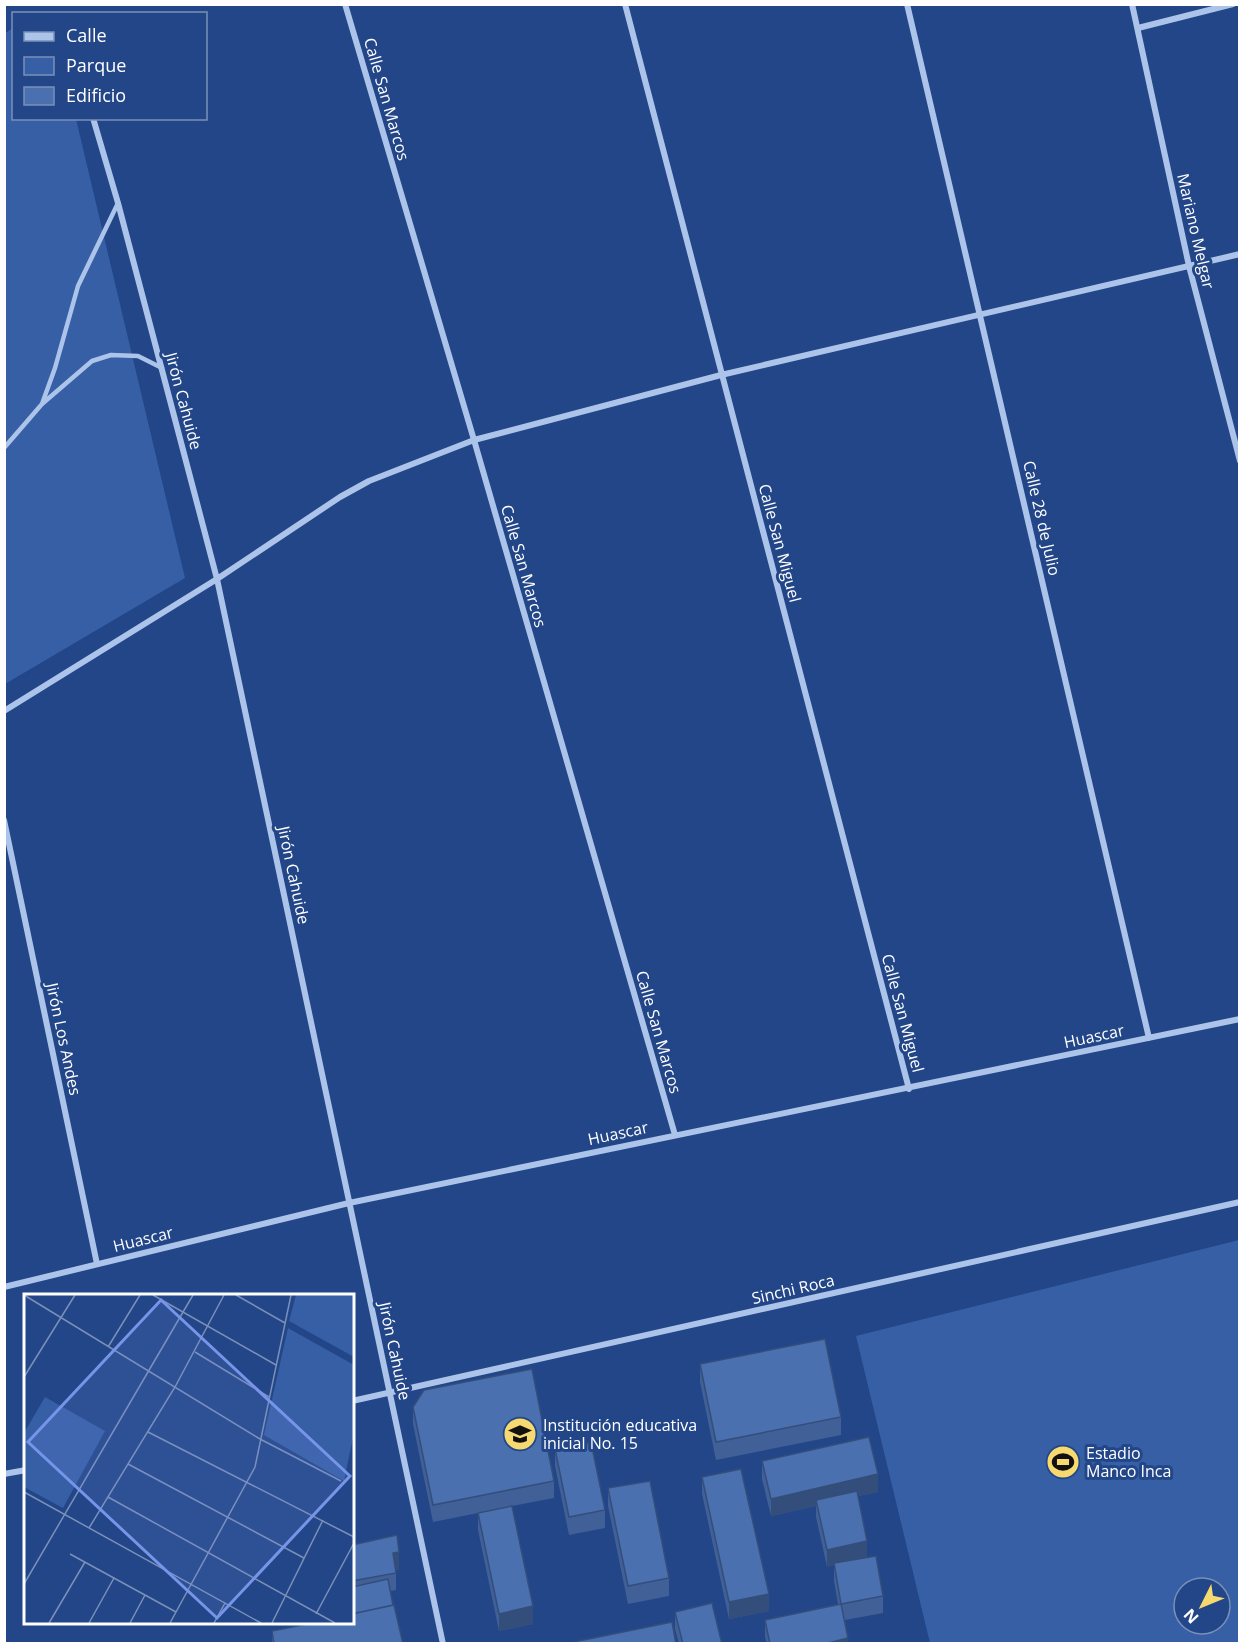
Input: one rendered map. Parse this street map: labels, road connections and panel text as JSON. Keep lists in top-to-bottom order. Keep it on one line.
{"streets":{"street":["Calle San Marcos","Mariano Melgar","Jirón Cahuide","Calle 28 de Julio","Calle San Miguel","Huascar","Jirón Los Andes","Sinchi Roca"]},"crossings":[["Calle San Marcos","Huascar"],["Jirón Cahuide","Huascar"],["Jirón Cahuide","Sinchi Roca"],["Calle 28 de Julio","Huascar"],["Calle San Miguel","Huascar"],["Huascar","Jirón Los Andes"]],"places":{"school or university":["Institución educativa inicial No. 15"],"sports":["Estadio Manco Inca"]},"legend":["Calle","Parque","Edificio"],"north":"bottom left"}
